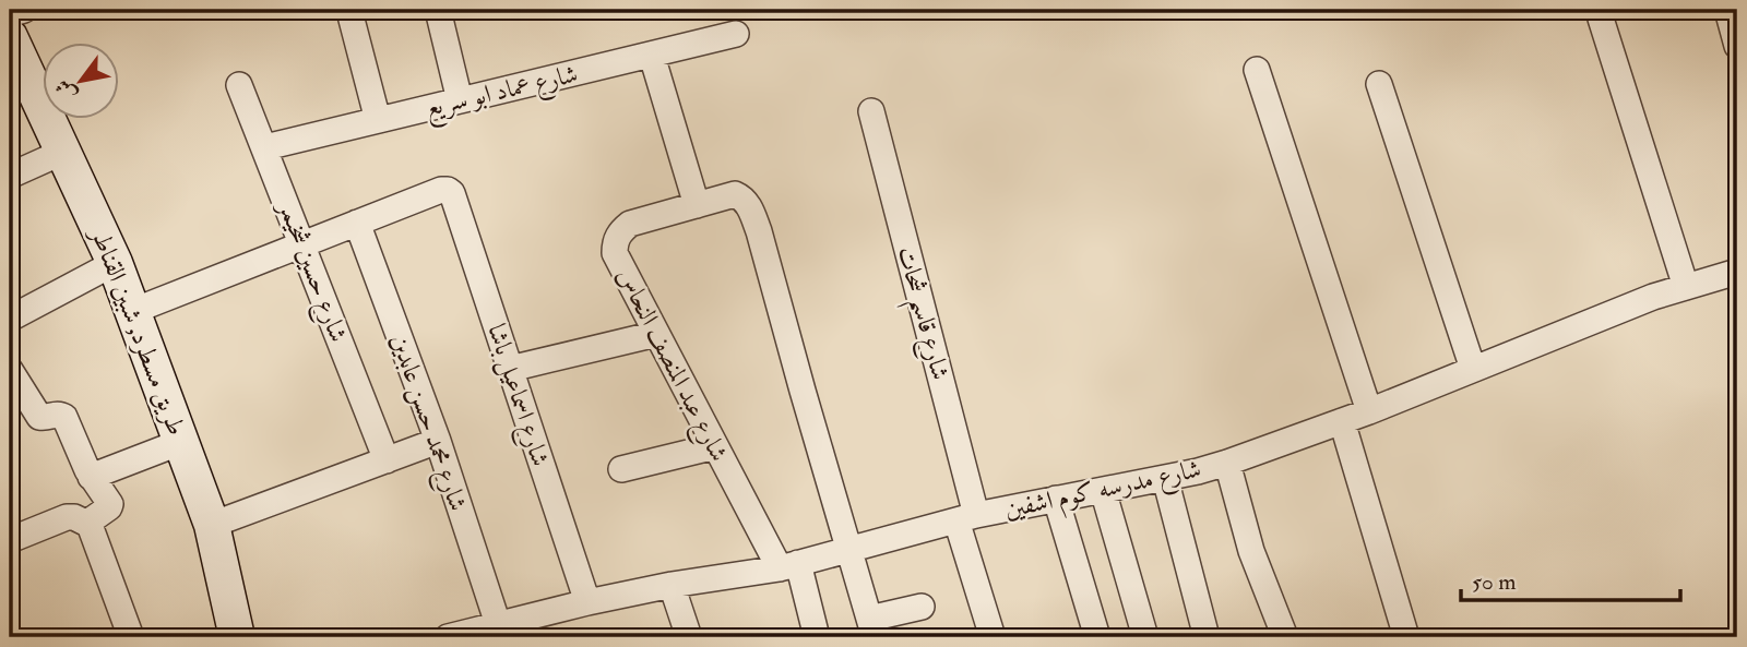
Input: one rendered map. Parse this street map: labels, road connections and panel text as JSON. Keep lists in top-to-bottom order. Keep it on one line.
{"streets":{"main road":["طريق مسطرد, شبين القناطر"],"street":["شارع عماد ابو سريع","شارع حسين شخيمر","شارع قاسم شحات","شارع عبد المنصف النحاس","شارع اسماعيل باشا","شارع محمد حسن عابدين","شارع مدرسه كوم اشفين"]},"crossings":[["شارع عماد ابو سريع","شارع حسين شخيمر"],["شارع قاسم شحات","شارع مدرسه كوم اشفين"],["شارع عبد المنصف النحاس","شارع مدرسه كوم اشفين"],["شارع اسماعيل باشا","شارع محمد حسن عابدين"],["شارع اسماعيل باشا","شارع مدرسه كوم اشفين"],["شارع محمد حسن عابدين","شارع مدرسه كوم اشفين"]],"scale_bar":"50 m","north":"bottom left"}
